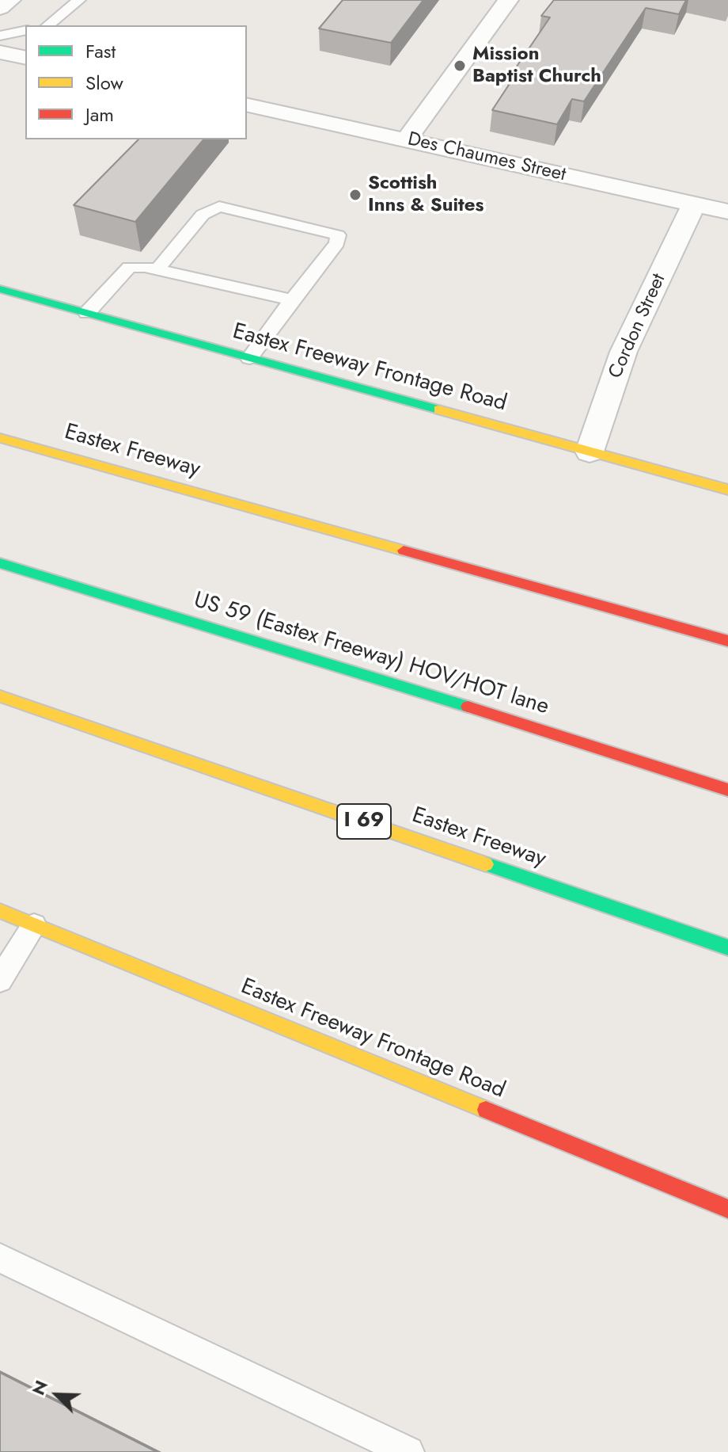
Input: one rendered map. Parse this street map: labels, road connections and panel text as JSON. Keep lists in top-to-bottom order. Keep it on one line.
{"streets":{"main road":["Eastex Freeway Frontage Road","Eastex Freeway","US 59 (Eastex Freeway) HOV/HOT lane","I 69"],"street":["Des Chaumes Street","Cordon Street"]},"crossings":[["Des Chaumes Street","Cordon Street"],["Cordon Street","Eastex Freeway Frontage Road"]],"places":["Mission Baptist Church","Scottish Inns & Suites"],"legend":["Fast","Slow","Jam"],"north":"top left"}
